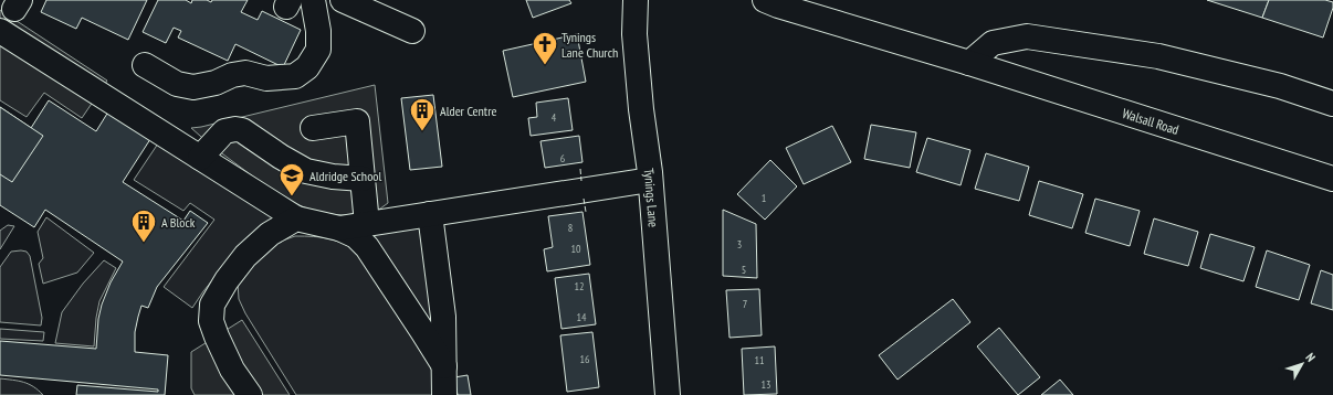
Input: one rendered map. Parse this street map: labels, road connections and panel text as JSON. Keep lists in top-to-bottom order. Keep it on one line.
{"streets":{"street":["Walsall Road","Tynings Lane"]},"places":{"church":["Tynings Lane Church"],"building":["Alder Centre","A Block"],"school or university":["Aldridge School"]},"house_numbers":["4","6","1","8","3","10","5","12","7","14","16","11","13"],"north":"top right"}
